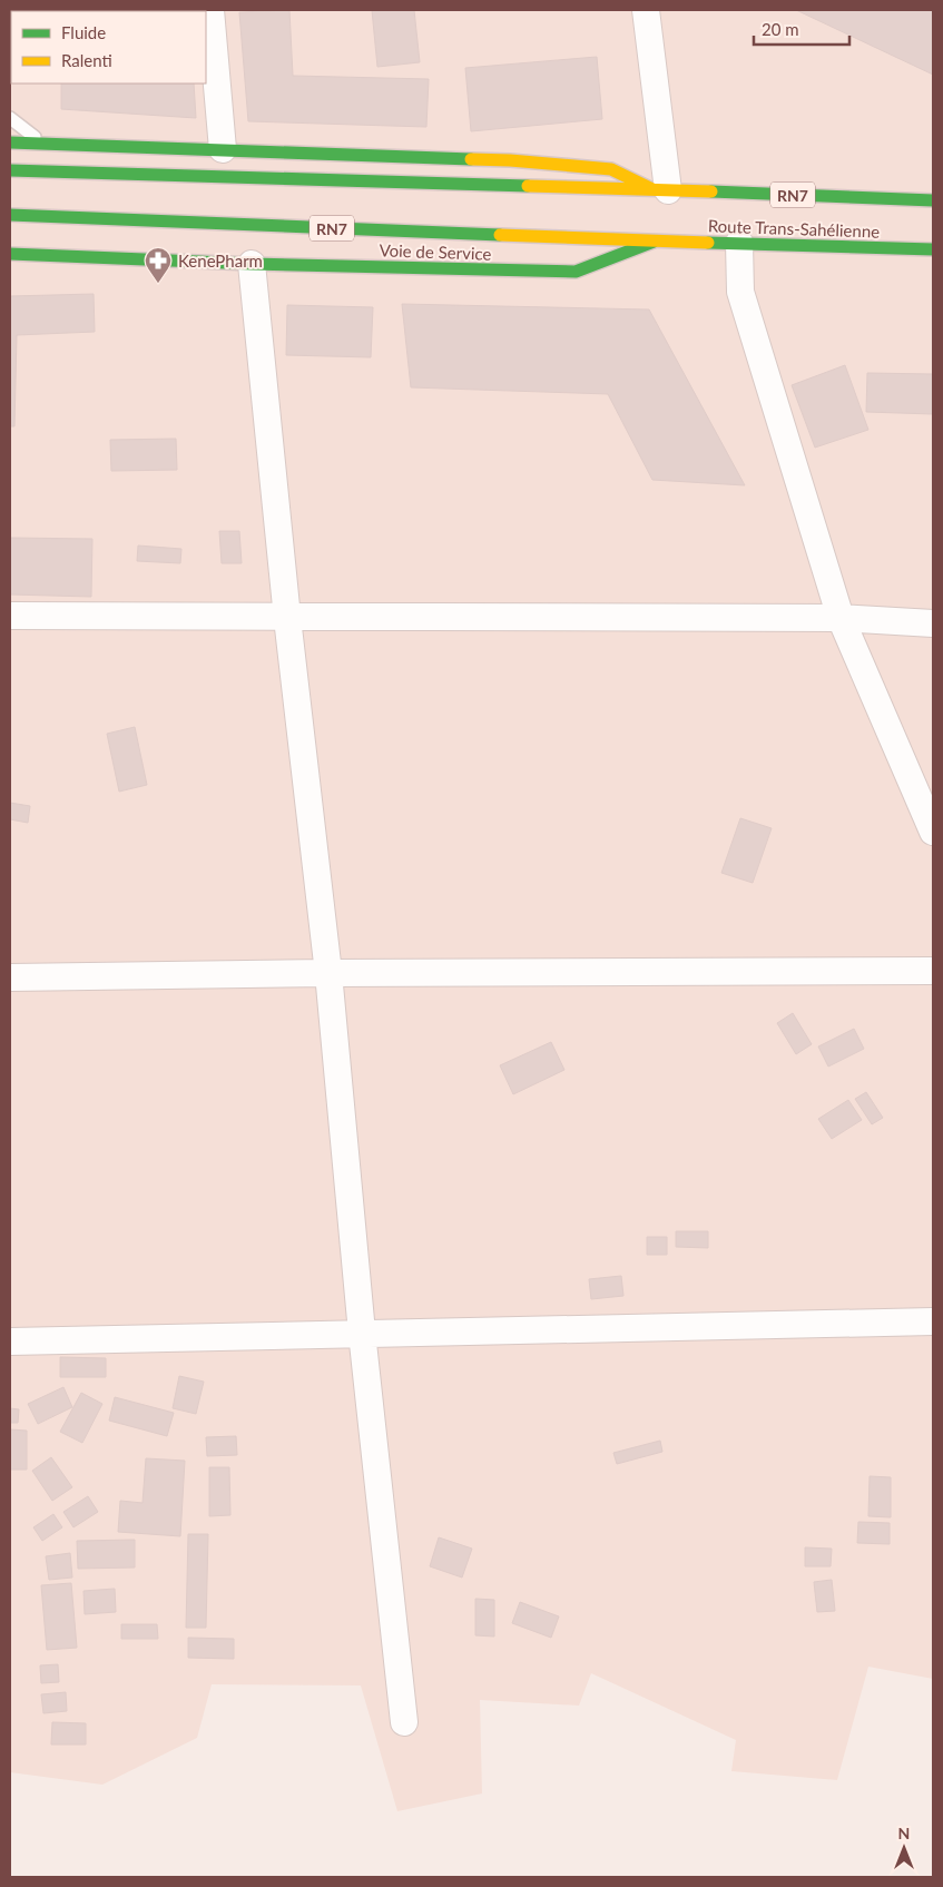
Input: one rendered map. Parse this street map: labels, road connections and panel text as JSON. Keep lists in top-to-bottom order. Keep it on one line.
{"streets":{"main road":["RN7","Route Trans-Sahélienne","Voie de Service"]},"crossings":[["RN7","Route Trans-Sahélienne"],["RN7","Voie de Service"],["Route Trans-Sahélienne","Voie de Service"]],"places":{"pharmacy":["KenePharm"]},"legend":["Fluide","Ralenti"],"scale_bar":"20 m","north":"top"}
